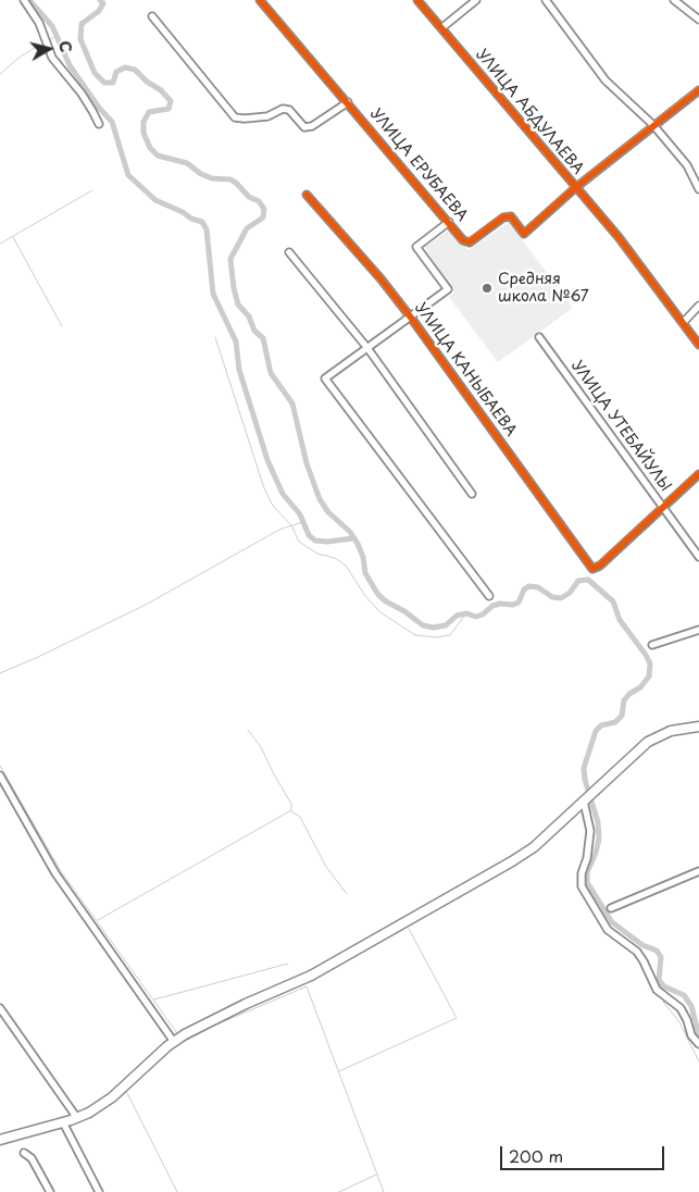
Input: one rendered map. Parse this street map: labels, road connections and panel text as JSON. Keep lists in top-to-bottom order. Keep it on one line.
{"streets":{"street":["УЛИЦА АБДУЛАЕВА","УЛИЦА ЕРУБАЕВА","УЛИЦА КАНЫБАЕВА","УЛИЦА УТЕБАЙУЛЫ"]},"crossings":[["УЛИЦА АБДУЛАЕВА","УЛИЦА ЕРУБАЕВА"],["УЛИЦА КАНЫБАЕВА","УЛИЦА УТЕБАЙУЛЫ"]],"places":["Средняя школа №67"],"scale_bar":"200 m","north":"right"}
